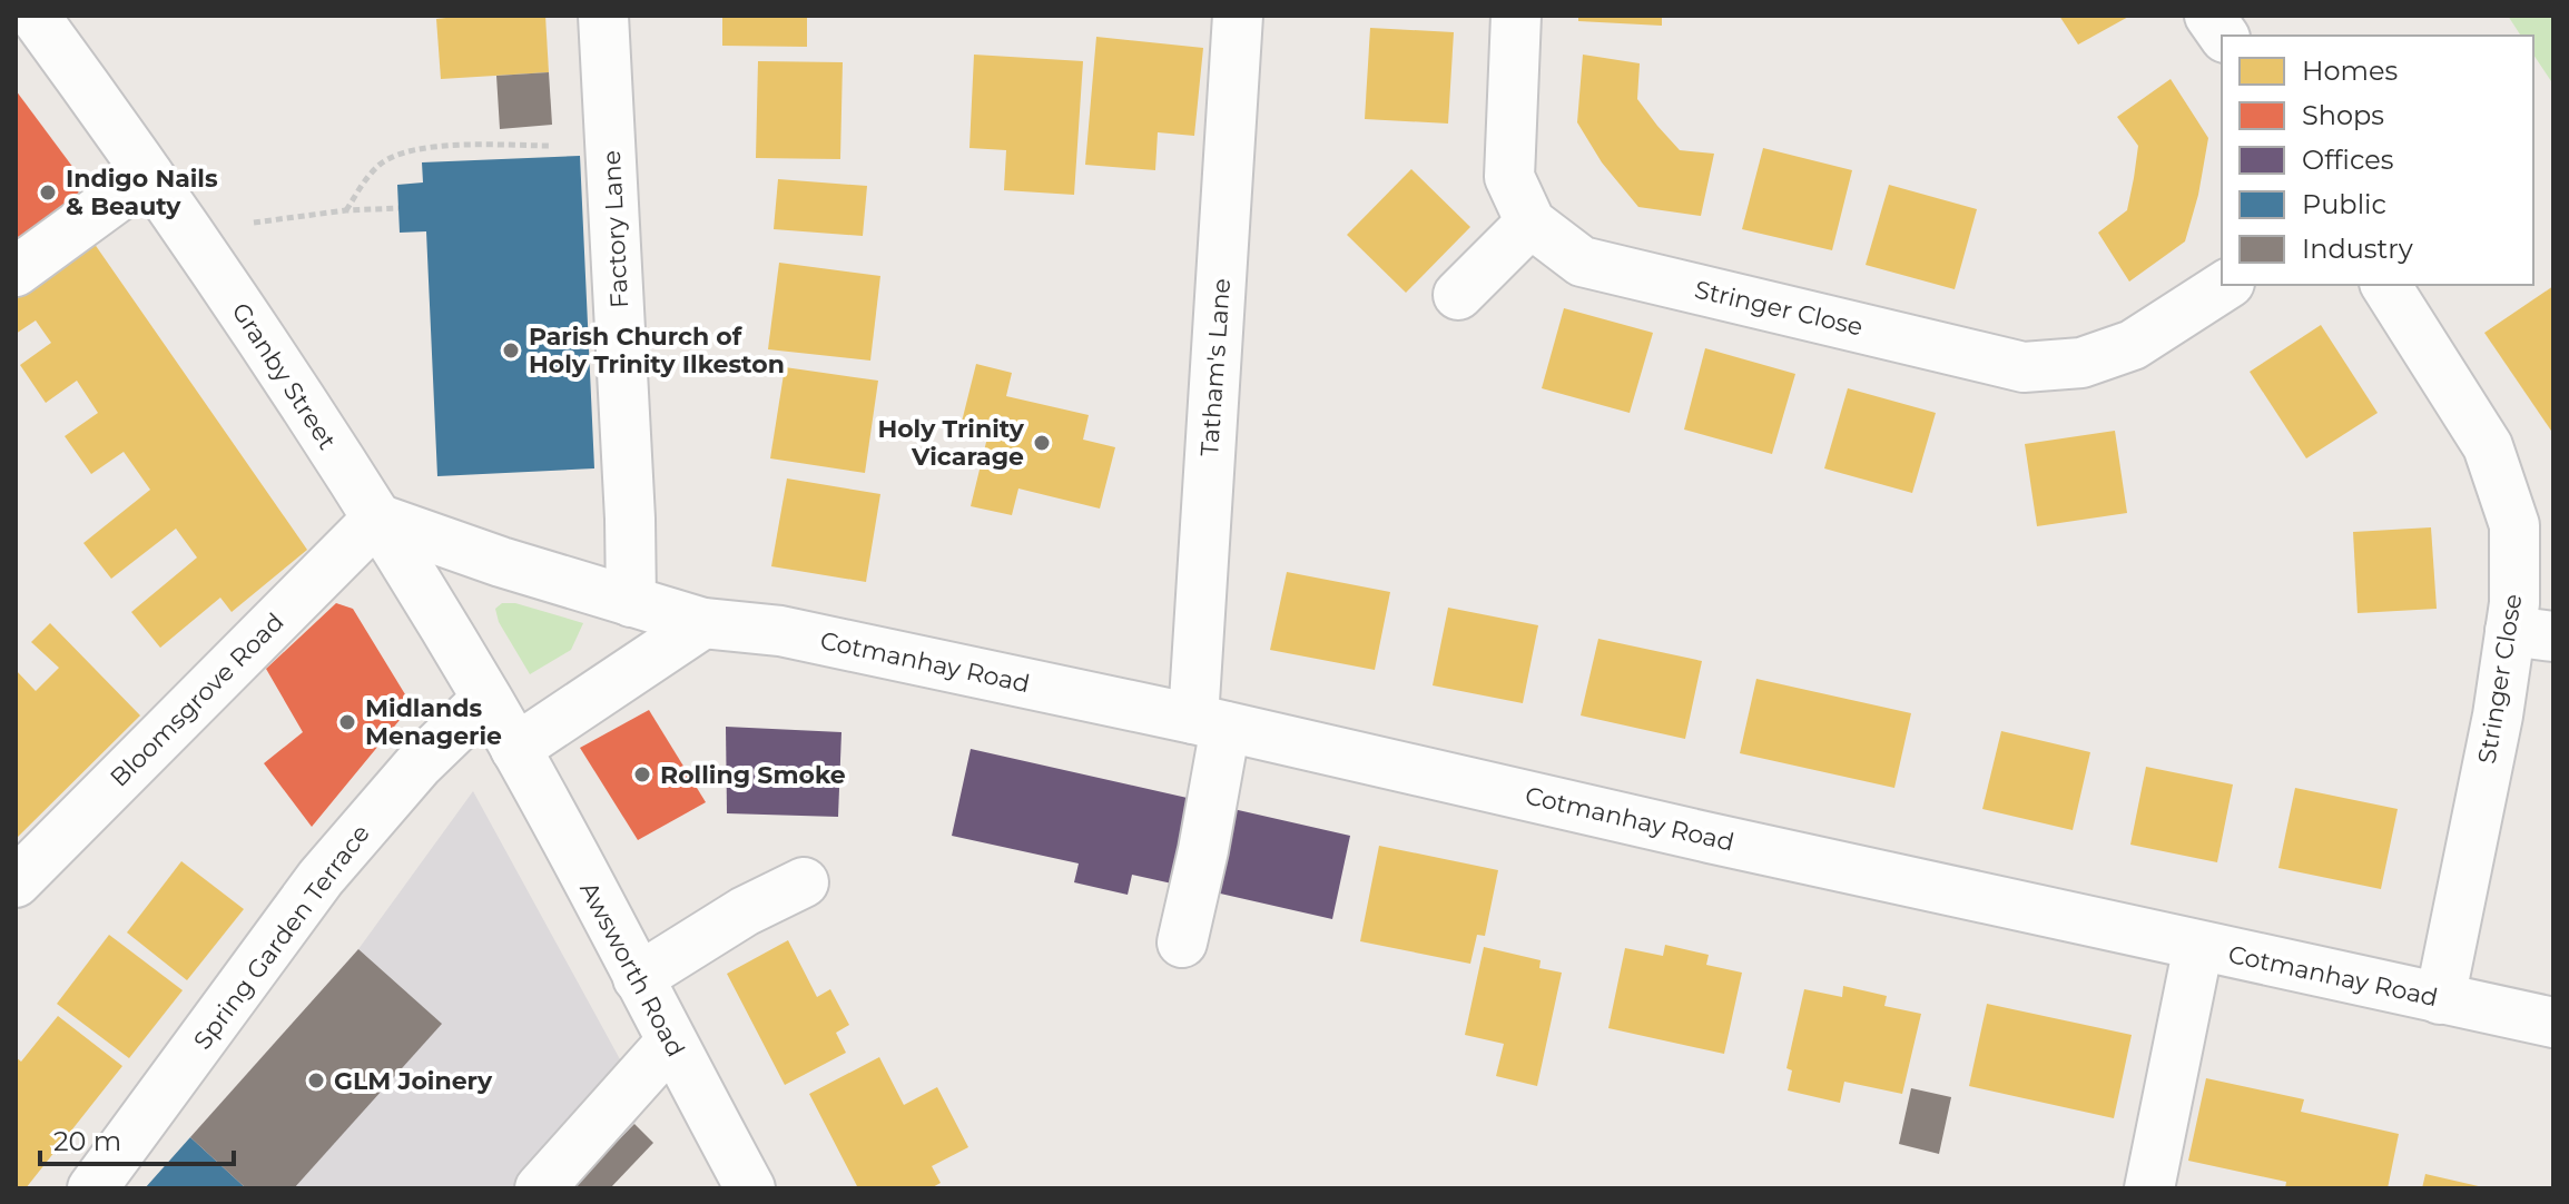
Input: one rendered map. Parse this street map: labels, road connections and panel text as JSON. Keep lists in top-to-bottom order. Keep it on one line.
{"streets":{"street":["Factory Lane","Stringer Close","Tatham's Lane","Granby Street","Cotmanhay Road","Bloomsgrove Road","Spring Garden Terrace","Awsworth Road"]},"crossings":[["Factory Lane","Cotmanhay Road"],["Stringer Close","Cotmanhay Road"],["Tatham's Lane","Cotmanhay Road"],["Granby Street","Cotmanhay Road"],["Granby Street","Bloomsgrove Road"],["Granby Street","Spring Garden Terrace"],["Granby Street","Awsworth Road"],["Cotmanhay Road","Bloomsgrove Road"]],"places":["Indigo Nails & Beauty","Parish Church of Holy Trinity Ilkeston","Holy Trinity Vicarage","Midlands Menagerie","Rolling Smoke","GLM Joinery"],"legend":["Homes","Shops","Offices","Public","Industry"],"scale_bar":"20 m"}
